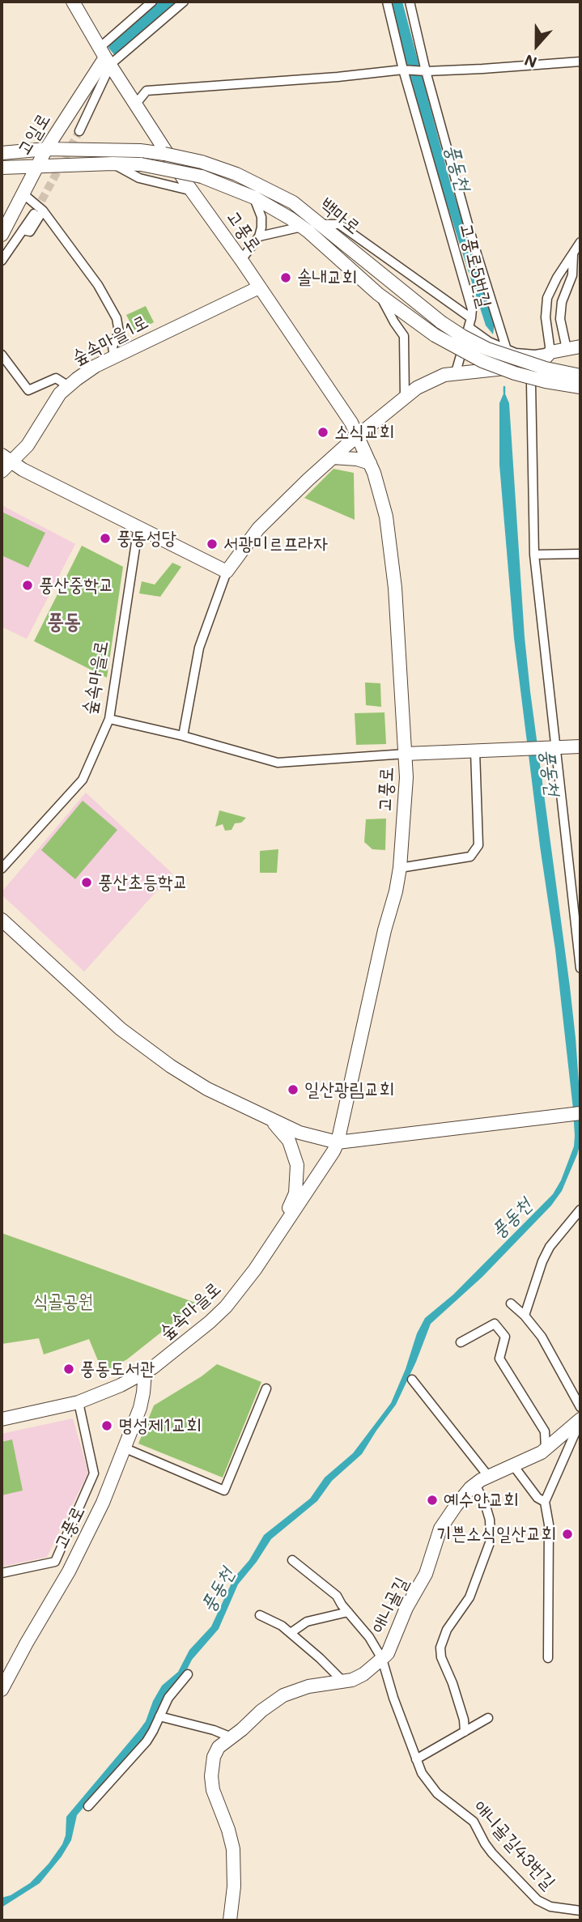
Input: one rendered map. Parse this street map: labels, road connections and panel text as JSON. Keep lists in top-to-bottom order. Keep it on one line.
{"streets":{"street":["고일로","백마로","고풍로","고풍로5번길","숲속마을1로","숲속마을로","애니골길","애니골길43번길"]},"crossings":[["고일로","백마로"],["고일로","고풍로"],["고풍로","숲속마을1로"],["고풍로","숲속마을로"],["숲속마을1로","숲속마을로"],["애니골길","애니골길43번길"]],"districts":["풍동"],"water":["풍동천"],"parks":["식골공원"],"places":["솔내교회","소식교회","풍동성당","서광미르프라자","풍산중학교","풍산초등학교","일산광림교회","풍동도서관","명성제1교회","예수안교회","기쁜소식일산교회"],"north":"bottom"}
